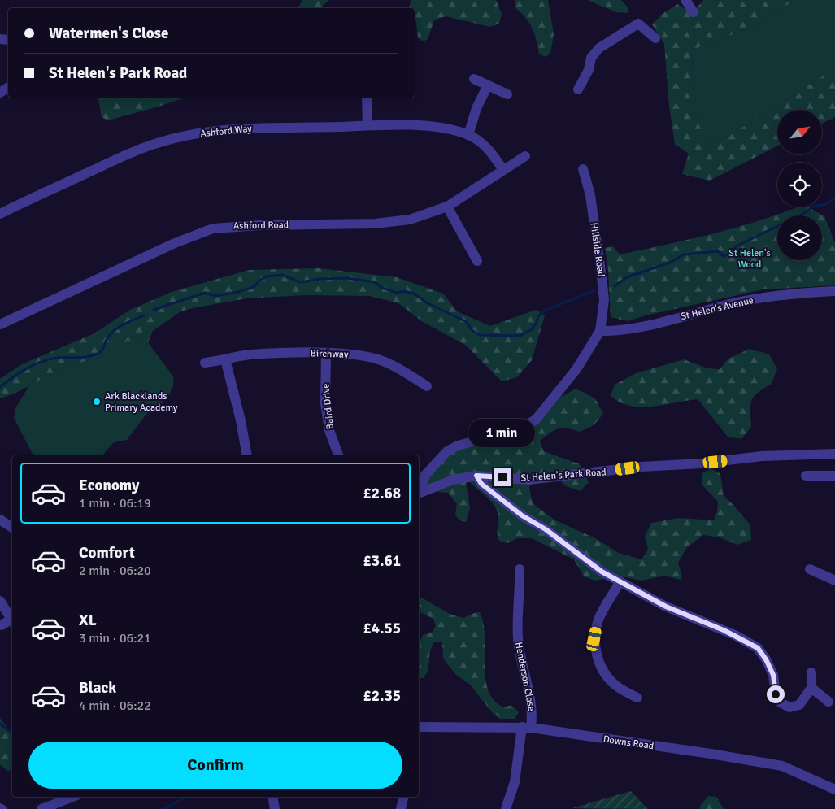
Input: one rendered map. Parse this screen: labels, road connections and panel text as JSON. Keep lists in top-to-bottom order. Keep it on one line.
{"streets":{"street":["Ashford Way","Ashford Road","Hillside Road","St Helen's Avenue","Birchway","Baird Drive","St Helen's Park Road","Henderson Close","Downs Road"]},"crossings":[["Ashford Way","Ashford Road"],["Hillside Road","St Helen's Avenue"],["Birchway","Baird Drive"],["Henderson Close","Downs Road"]],"parks":["St Helen's Wood"],"places":["Ark Blacklands Primary Academy"],"north":"top right","page":{"banner":["Watermen's Close","St Helen's Park Road"],"bubble":"1 min","list":[{"name":"Economy","note":"1 min · 06:19","value":"£2.68"},{"name":"Comfort","note":"2 min · 06:20","value":"£3.61"},{"name":"XL","note":"3 min · 06:21","value":"£4.55"},{"name":"Black","note":"4 min · 06:22","value":"£2.35"}],"buttons":"Confirm"}}
